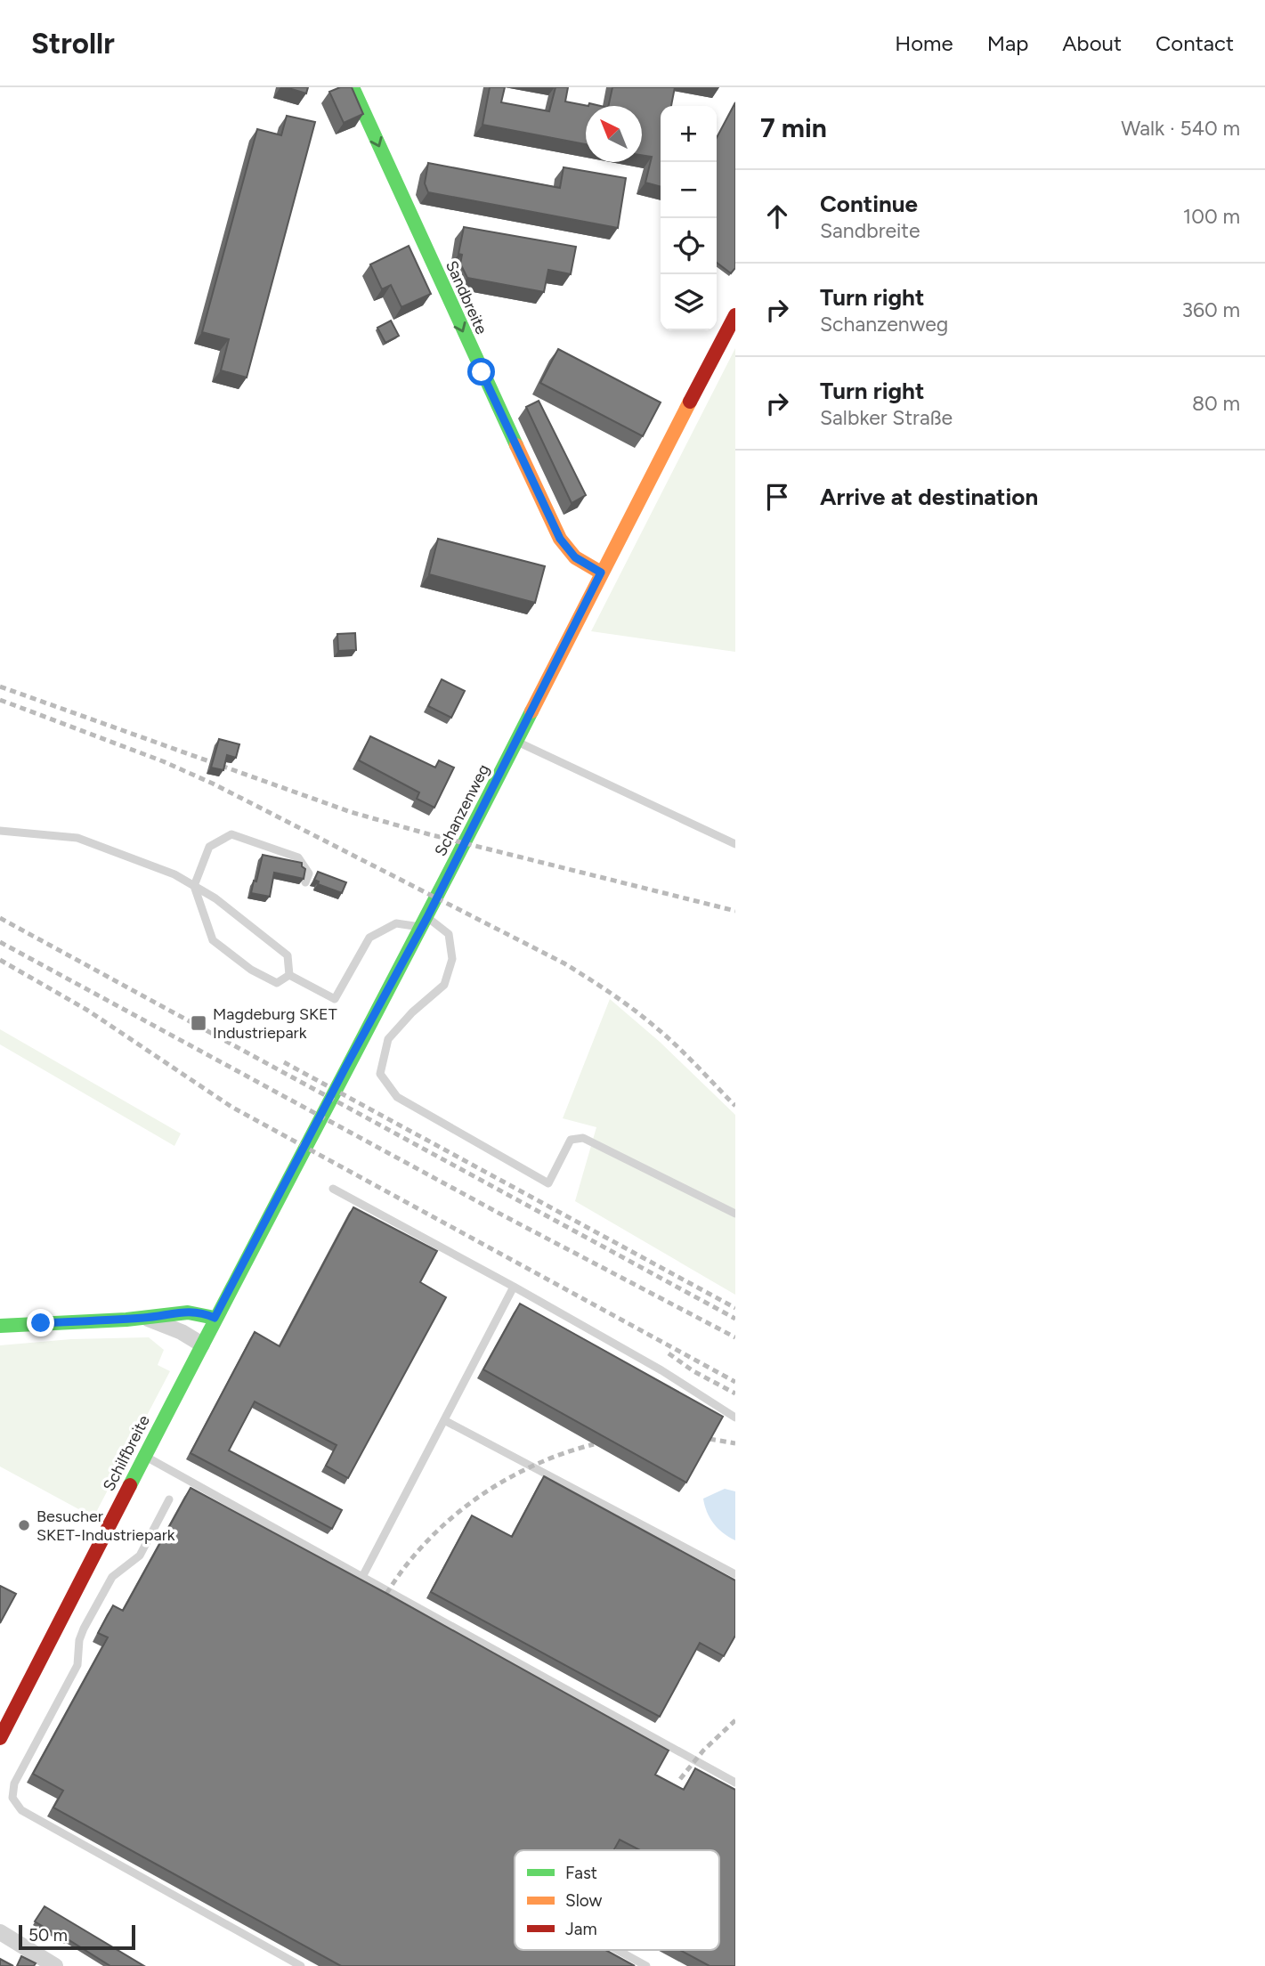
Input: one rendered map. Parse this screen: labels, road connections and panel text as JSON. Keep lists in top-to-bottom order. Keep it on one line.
{"streets":{"main road":["Sandbreite","Schanzenweg","Schilfbreite"]},"crossings":[["Sandbreite","Schanzenweg"],["Schanzenweg","Schilfbreite"]],"one_way":["Sandbreite"],"places":{"transit":["Magdeburg SKET Industriepark"],"other":["Besucher SKET-Industriepark"]},"legend":["Fast","Slow","Jam"],"scale_bar":"50 m","north":"top left","page":{"header":"Strollr","nav":["Home","Map","About","Contact"],"heading":["7 min","Walk · 540 m"],"map_buttons":["+","−"],"list":[["Continue","Sandbreite","100 m"],["Turn right","Schanzenweg","360 m"],["Turn right","Salbker Straße","80 m"],"Arrive at destination"],"scale":"50 m"}}
